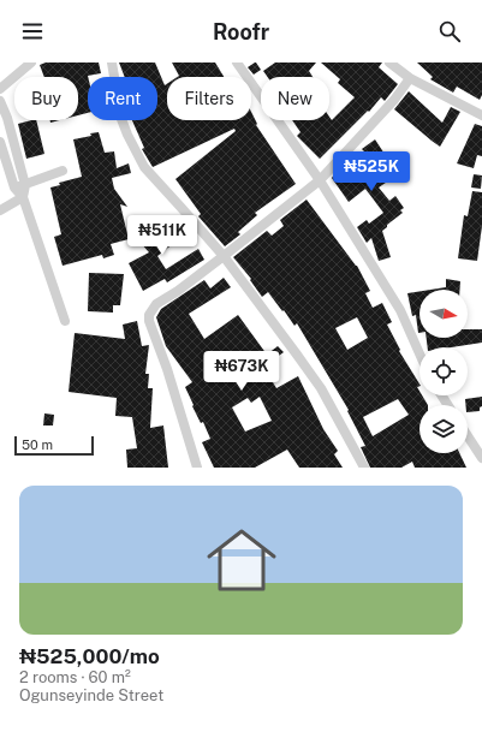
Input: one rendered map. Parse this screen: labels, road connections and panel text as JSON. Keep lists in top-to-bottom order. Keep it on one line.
{"scale_bar":"50 m","north":"right","page":{"header":"Roofr","chip":["Buy","Rent","Filters","New"],"price":["₦525K","₦511K","₦673K"],"scale":"50 m","list":[{"name":"₦525,000/mo","note":"2 rooms · 60 m² · Ogunseyinde Street"}]}}
